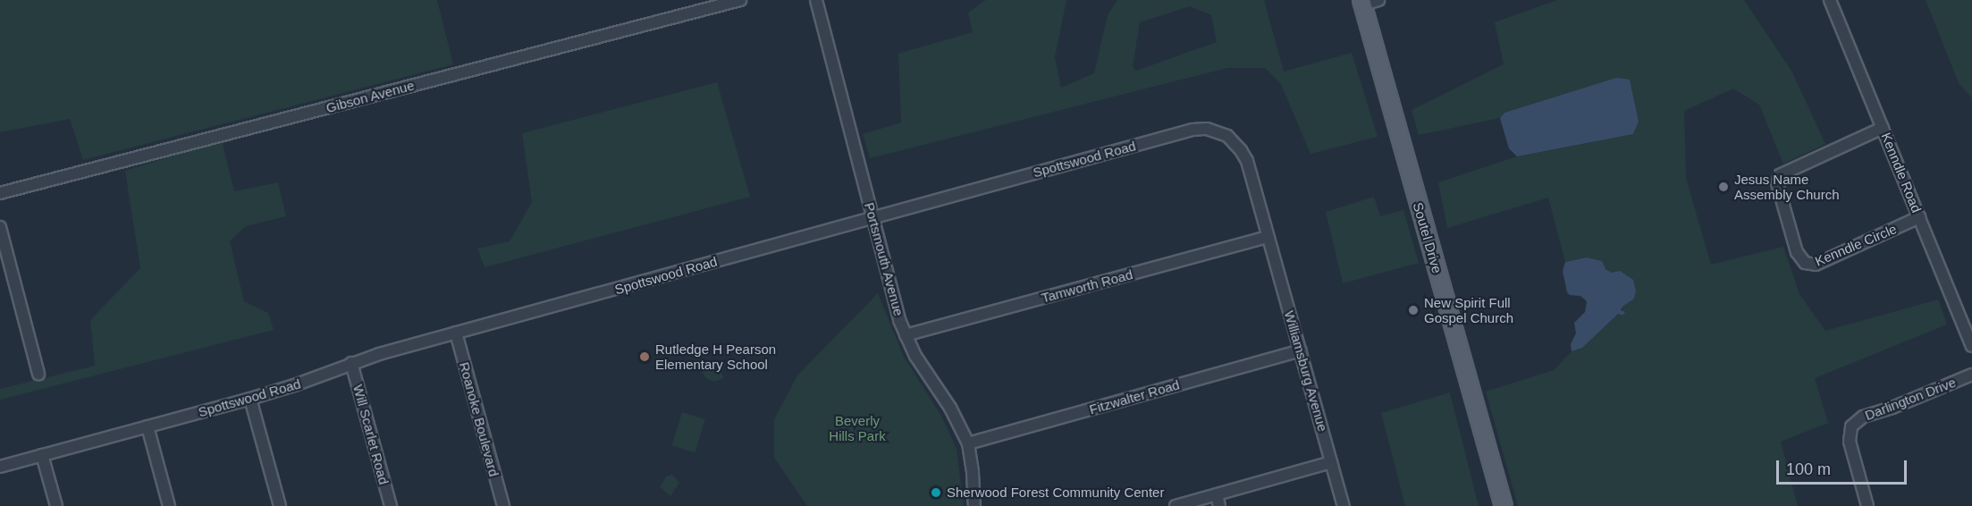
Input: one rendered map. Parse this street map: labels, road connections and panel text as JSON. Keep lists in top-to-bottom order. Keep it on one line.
{"streets":{"main road":["Soutel Drive"],"street":["Gibson Avenue","Spottswood Road","Kenndle Road","Kenndle Circle","Portsmouth Avenue","Tamworth Road","Williamsburg Avenue","Fitzwalter Road","Darlington Drive","Roanoke Boulevard","Will Scarlet Road"]},"crossings":[["Spottswood Road","Portsmouth Avenue"],["Spottswood Road","Tamworth Road"],["Spottswood Road","Williamsburg Avenue"],["Spottswood Road","Roanoke Boulevard"],["Spottswood Road","Will Scarlet Road"],["Kenndle Road","Kenndle Circle"],["Portsmouth Avenue","Tamworth Road"],["Portsmouth Avenue","Fitzwalter Road"],["Tamworth Road","Williamsburg Avenue"],["Williamsburg Avenue","Fitzwalter Road"]],"parks":["Beverly Hills Park"],"places":["Jesus Name Assembly Church","New Spirit Full Gospel Church","Rutledge H Pearson Elementary School","Sherwood Forest Community Center"],"scale_bar":"100 m"}
